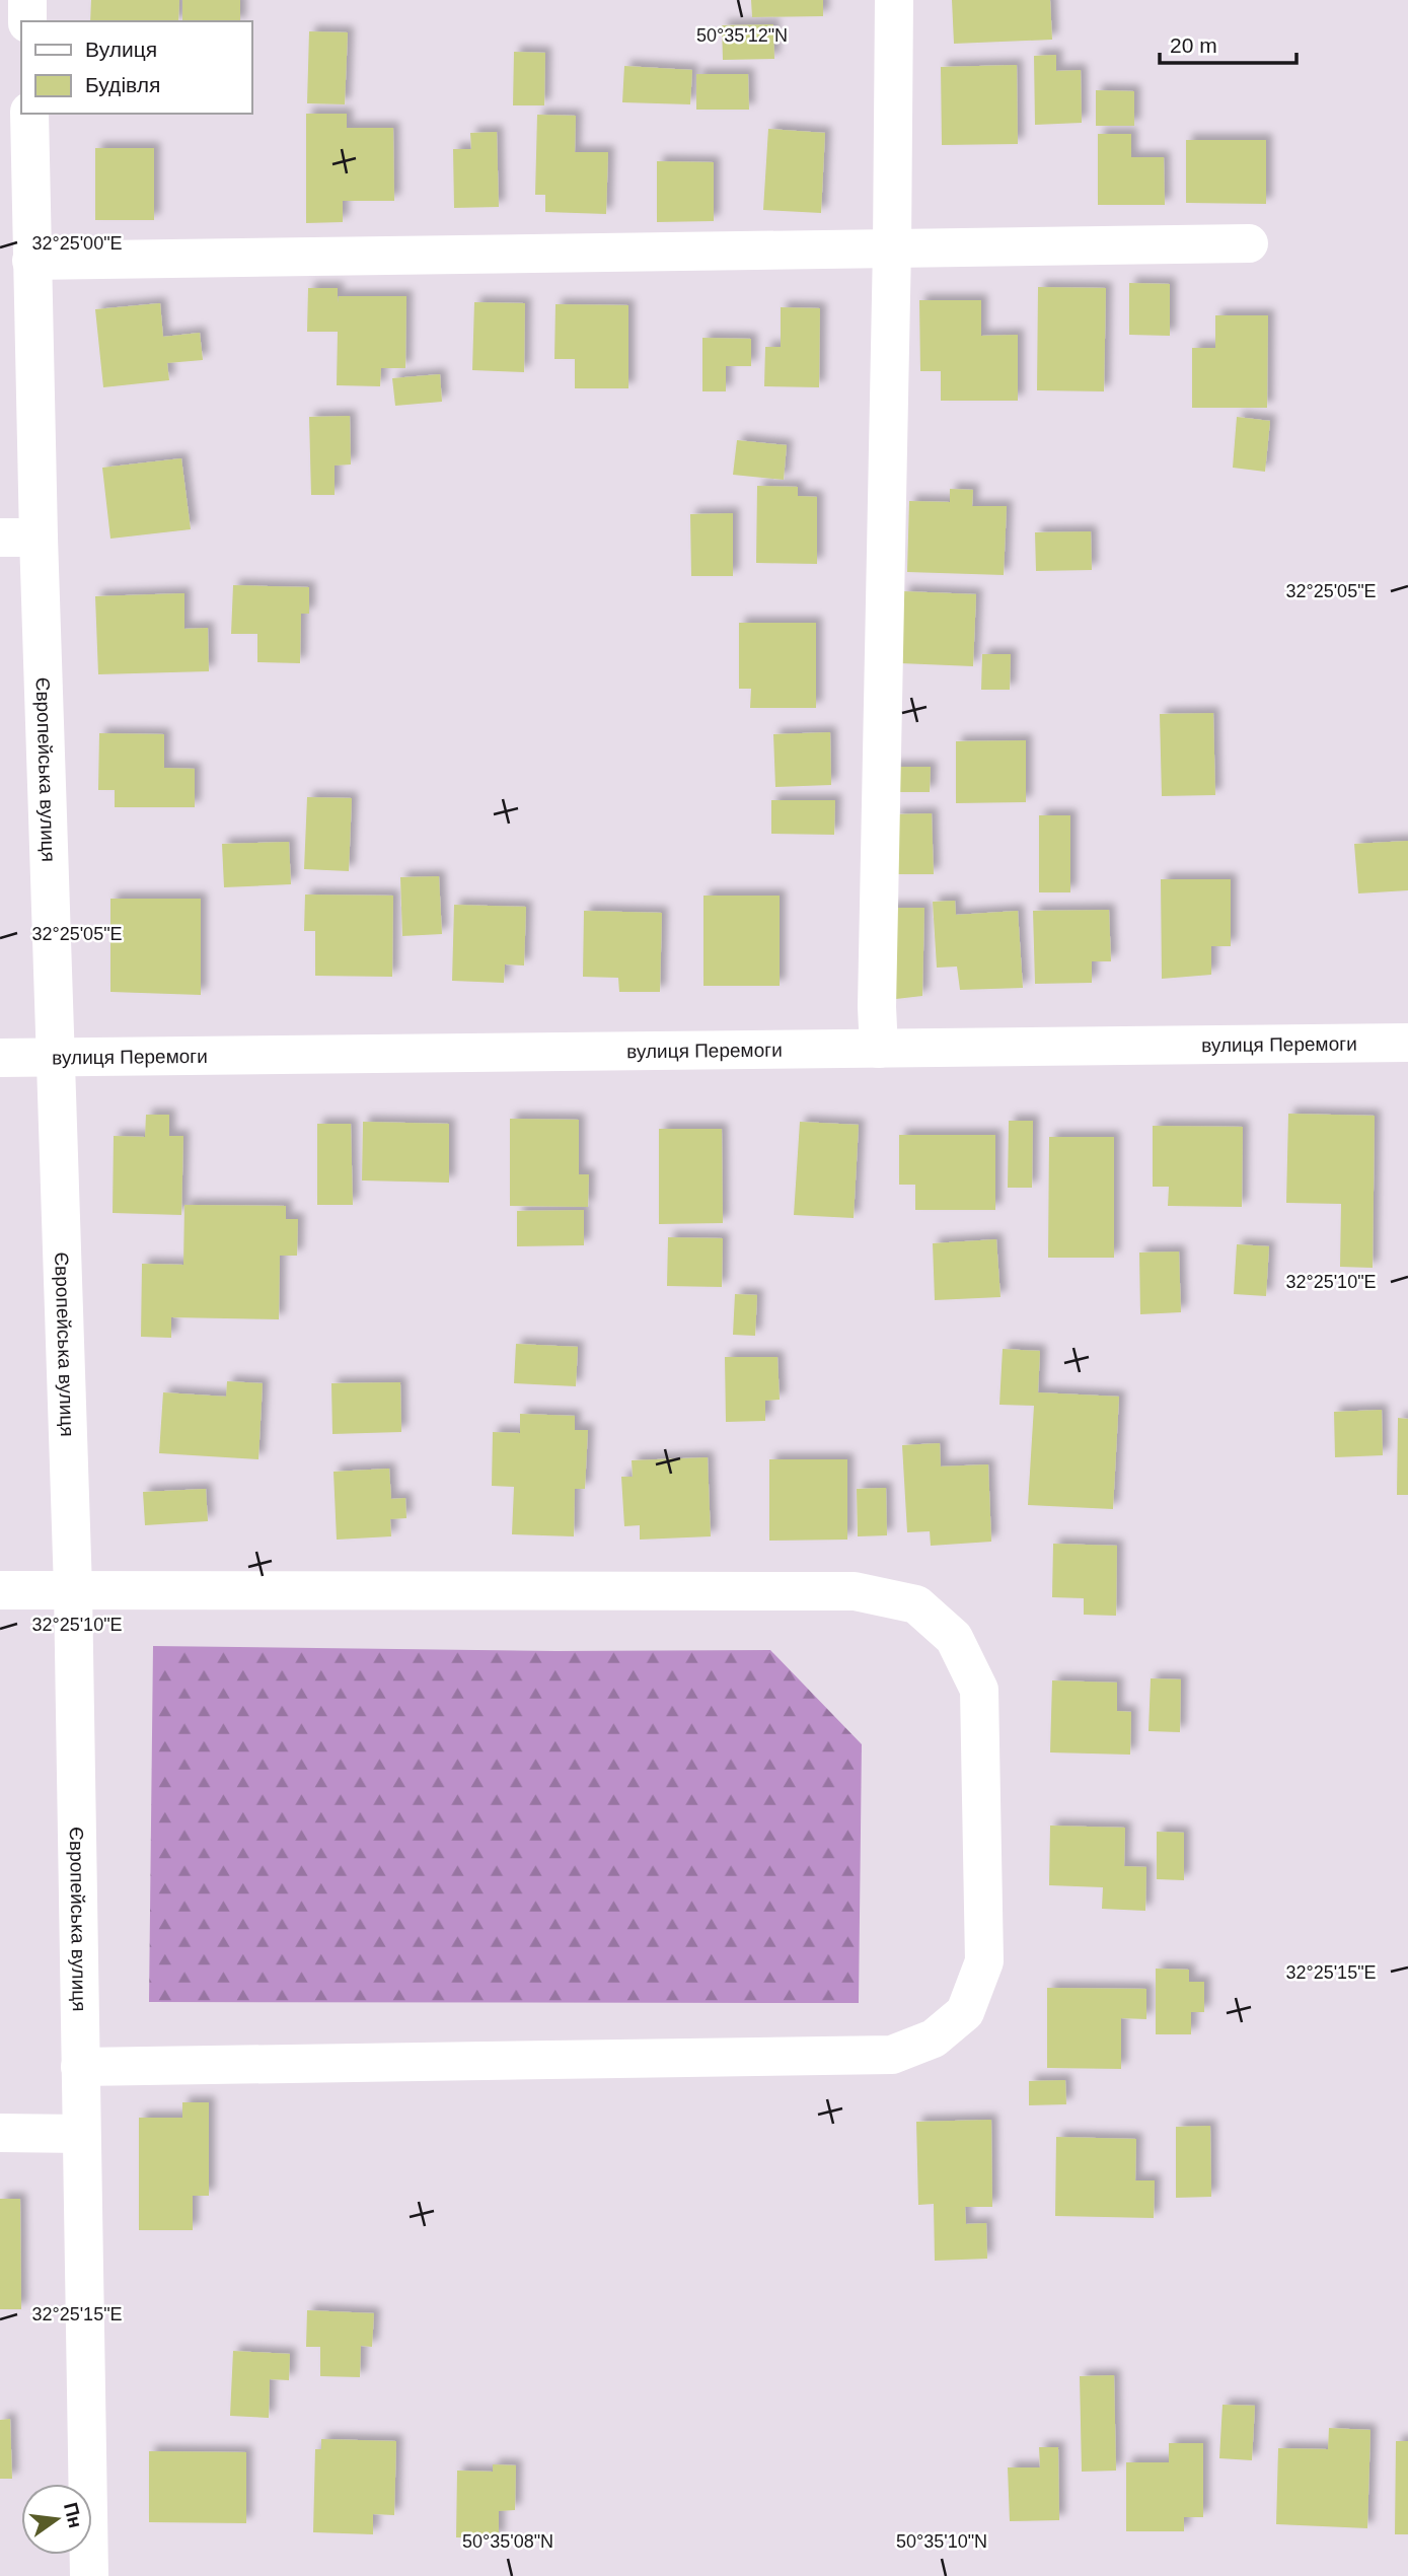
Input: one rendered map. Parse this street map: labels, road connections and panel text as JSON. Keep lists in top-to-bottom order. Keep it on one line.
{"streets":{"street":["Європейська вулиця","вулиця Перемоги"]},"crossings":[["Європейська вулиця","вулиця Перемоги"]],"legend":["Вулиця","Будівля"],"scale_bar":"20 m","north":"right","coordinates":["50°35'12\"N","32°25'00\"E","32°25'05\"E","32°25'10\"E","32°25'15\"E","50°35'08\"N","50°35'10\"N"]}
